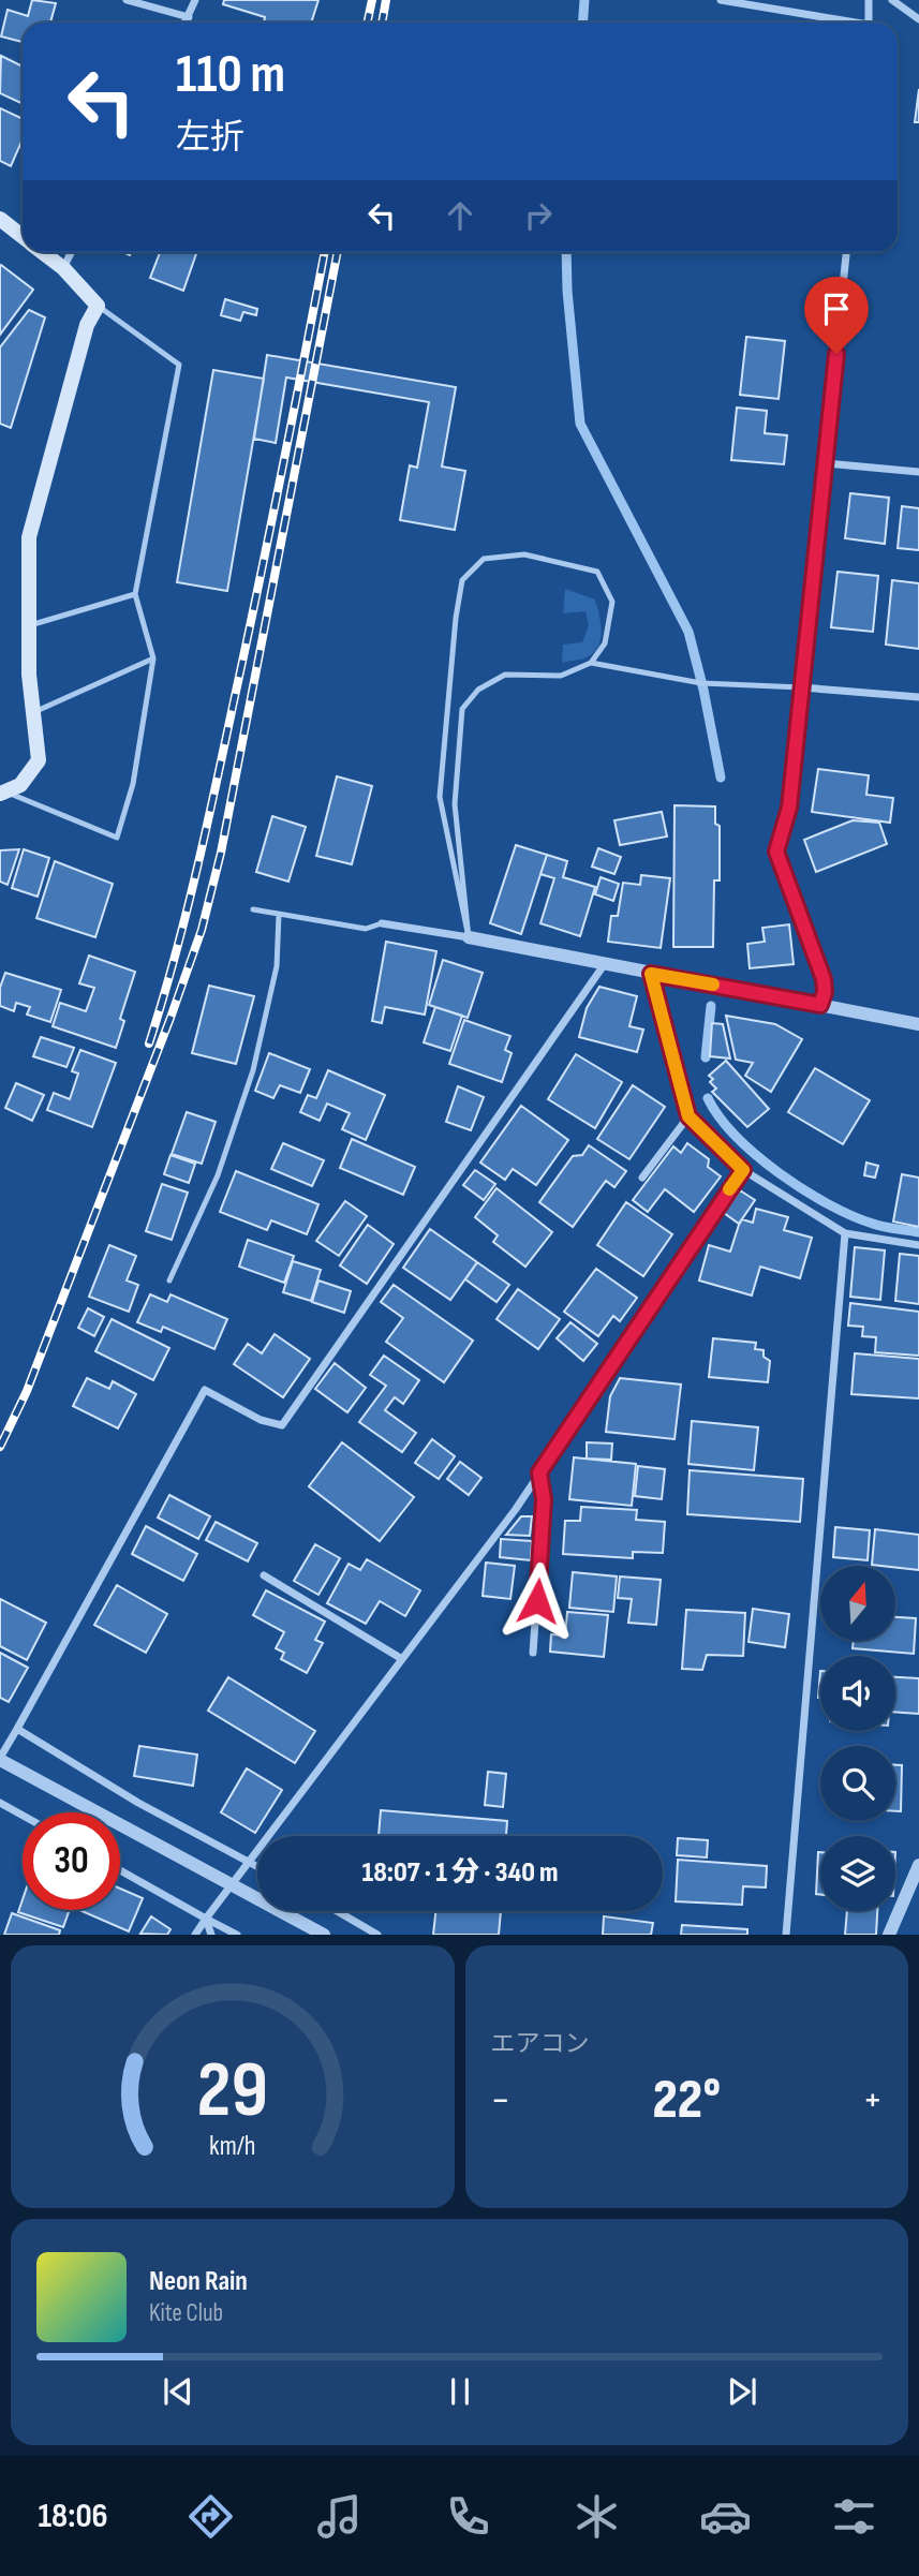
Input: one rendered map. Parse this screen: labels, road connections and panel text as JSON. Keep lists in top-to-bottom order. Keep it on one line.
{"north":"top","page":{"turn":["110 m","左折"],"limit":"30","trip":"18:07 · 1 分 · 340 m","tile":"エアコン","heat":["−","22°","+"],"song":["Neon Rain","Kite Club"],"tabs":"18:06","gauge":["29","km/h"]}}
